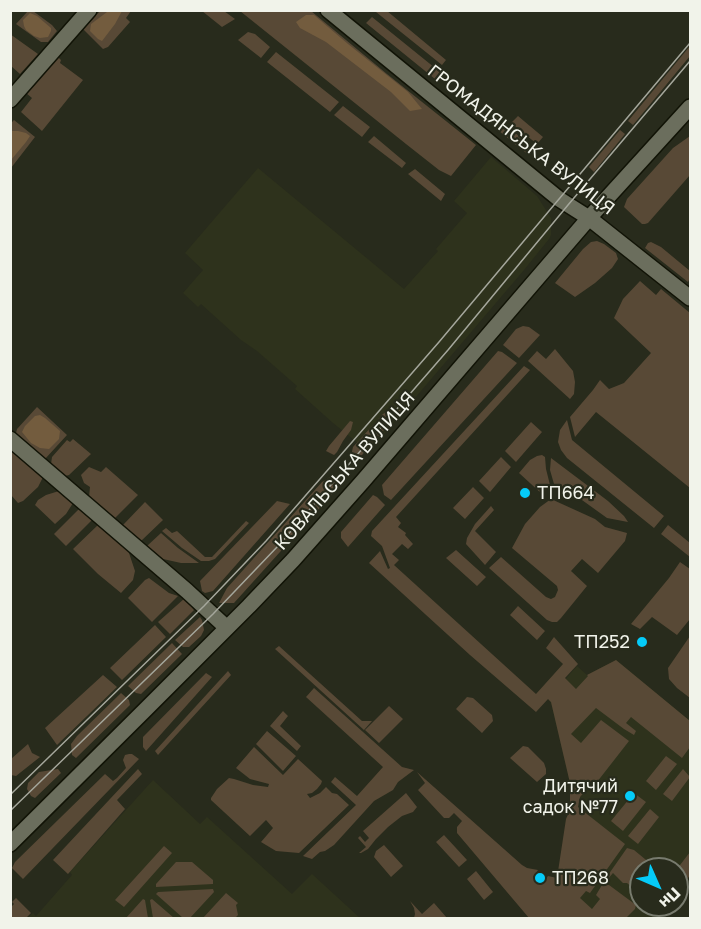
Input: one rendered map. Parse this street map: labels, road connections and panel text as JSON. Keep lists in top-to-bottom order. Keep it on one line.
{"streets":{"street":["ГРОМАДЯНСЬКА ВУЛИЦЯ","КОВАЛЬСЬКА ВУЛИЦЯ"]},"crossings":[["ГРОМАДЯНСЬКА ВУЛИЦЯ","КОВАЛЬСЬКА ВУЛИЦЯ"]],"places":["ТП664","ТП252","Дитячий садок №77","ТП268"],"north":"bottom right"}
